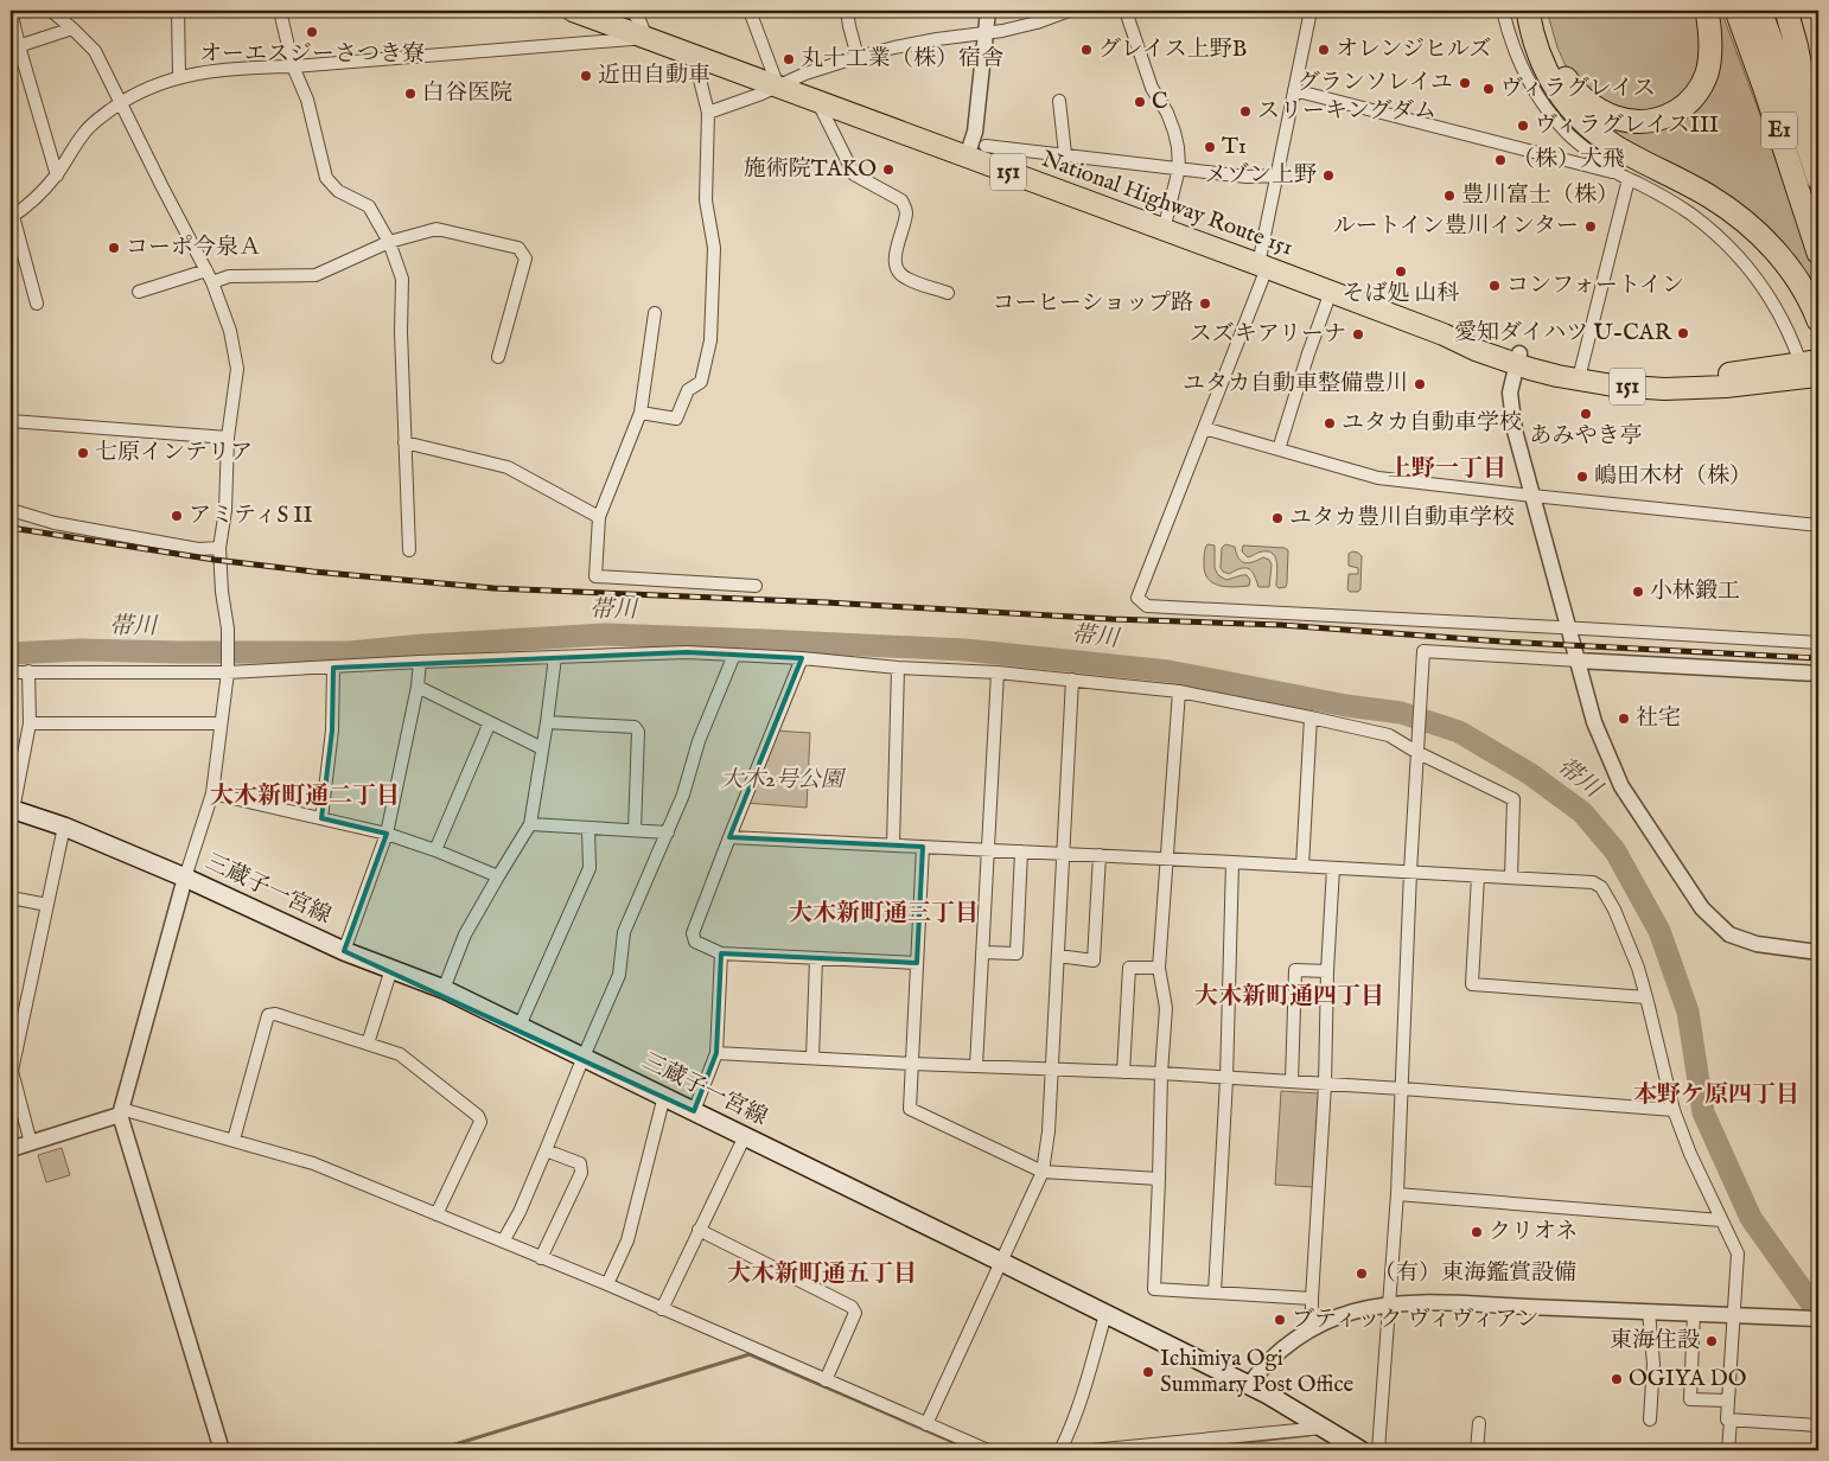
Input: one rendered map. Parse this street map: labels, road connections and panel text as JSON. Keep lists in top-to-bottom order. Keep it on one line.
{"streets":{"highway":["E1","151","National Highway Route 151"],"main road":["三蔵子一宮線"]},"districts":["上野一丁目","大木新町通二丁目","大木新町通三丁目","大木新町通四丁目","本野ケ原四丁目","大木新町通五丁目"],"water":["帯川"],"parks":["大木2号公園"],"places":["オーエスジーさつき寮","グレイス上野B","オレンジヒルズ","丸十工業（株）宿舎","近田自動車","グランソレイユ","ヴィラグレイス","白谷医院","C","スリーキングダム","ヴィラグレイスIII","T1","（株）大飛","施術院TAKO","メゾン上野","豊川富士（株）","ルートイン豊川インター","コーポ今泉Ａ","そば処 山科","コンフォートイン","コーヒーショップ路","愛知ダイハツ U-CAR","スズキアリーナ","ユタカ自動車整備豊川","あみやき亭","ユタカ自動車学校","七原インテリア","嶋田木材（株）","アミティS II","ユタカ豊川自動車学校","小林鍛工","社宅","クリオネ","（有）東海鑑賞設備","ブティック ヴィヴィアン","東海住設","Ichimiya Ogi Summary Post Office","OGIYA DO"]}
